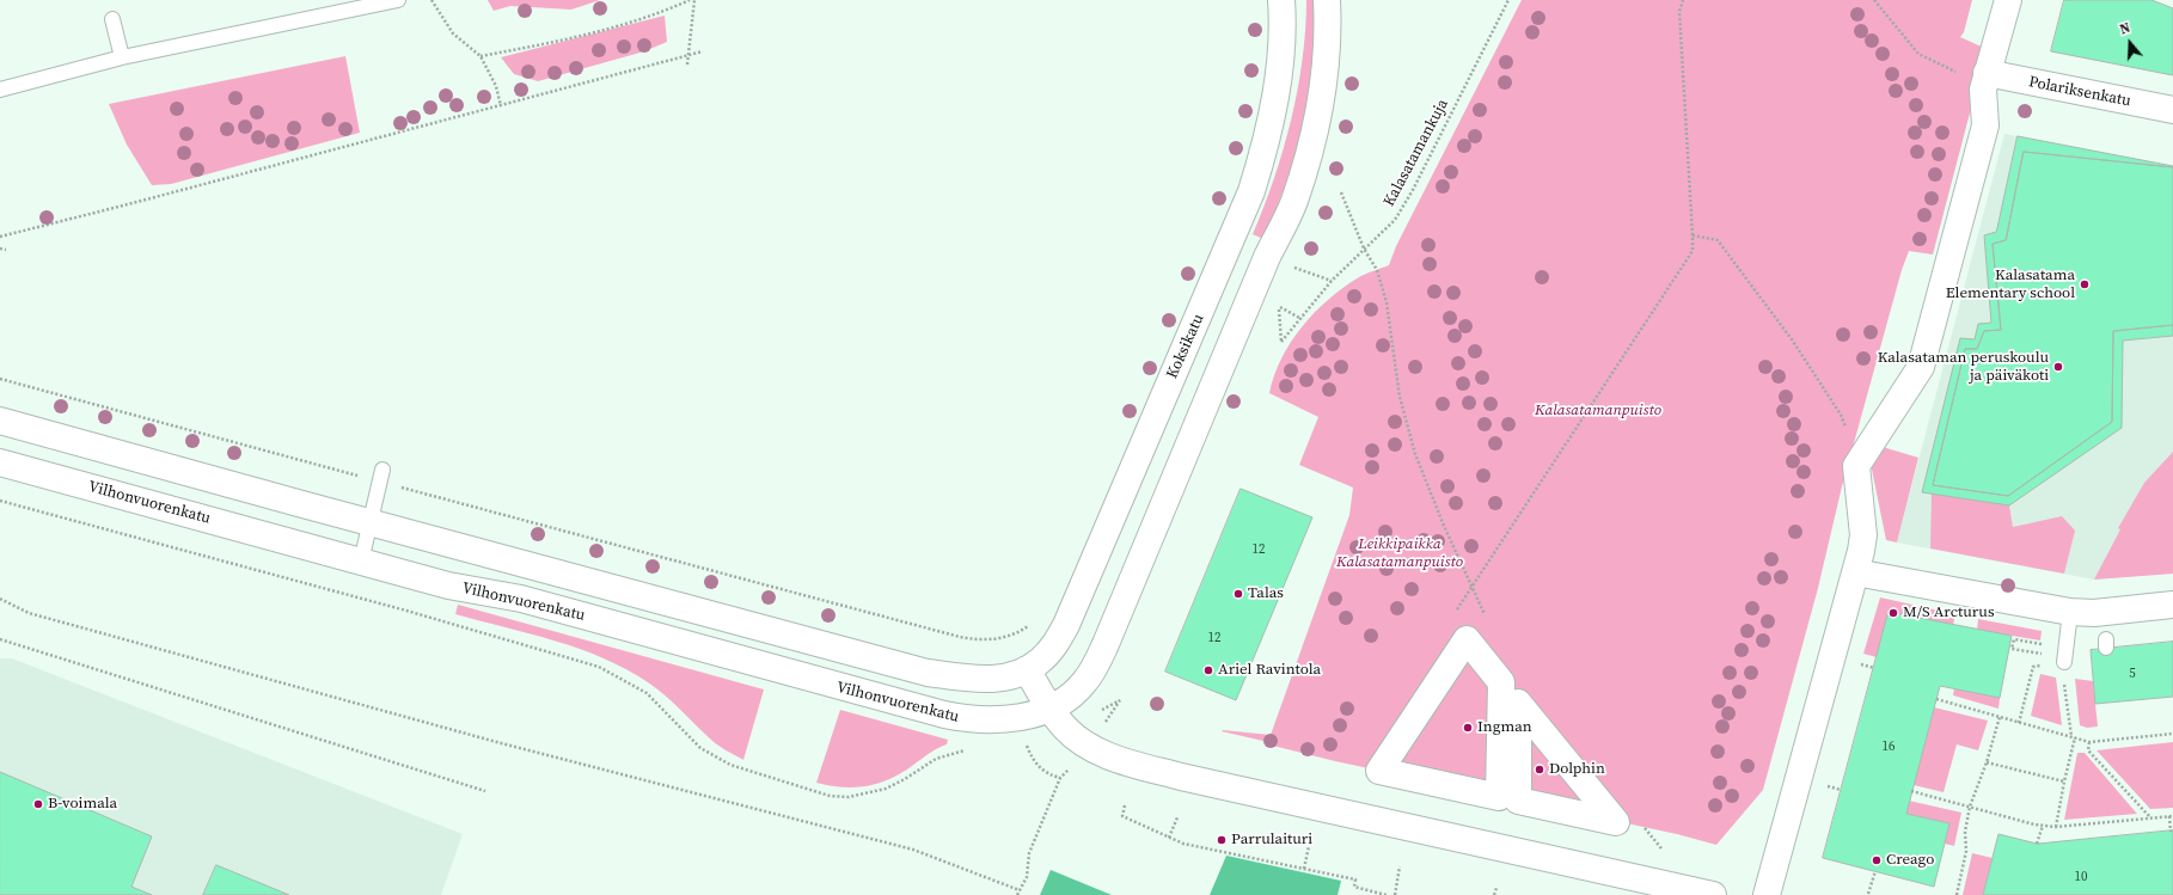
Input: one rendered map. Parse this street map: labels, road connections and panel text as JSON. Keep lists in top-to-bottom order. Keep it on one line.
{"streets":{"main road":["Polariksenkatu","Koksikatu","Vilhonvuorenkatu"],"path":["Kalasatamankuja"]},"parks":["Kalasatamanpuisto","Leikkipaikka Kalasatamanpuisto"],"places":["Kalasatama Elementary school","Kalasataman peruskoulu ja päiväkoti","Talas","M/S Arcturus","Ariel Ravintola","Ingman","Dolphin","B-voimala","Parrulaituri","Creago"],"house_numbers":["12","12","5","16","10"],"north":"top"}
